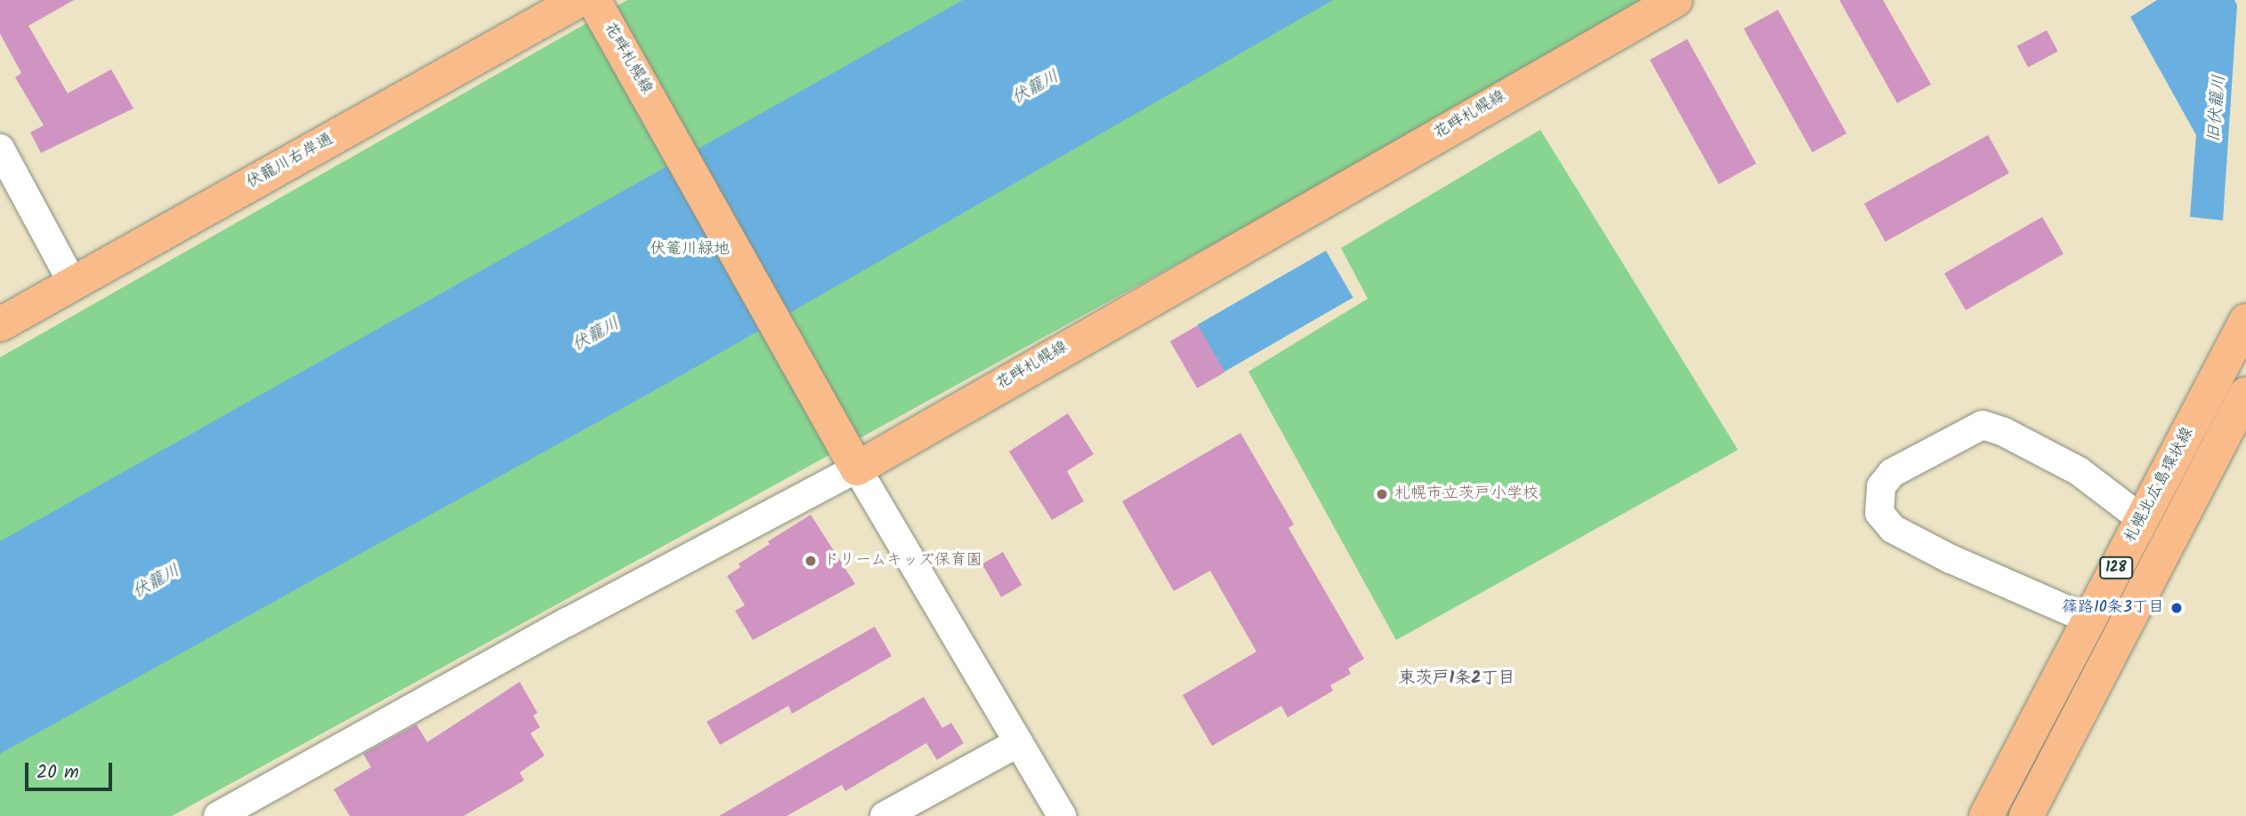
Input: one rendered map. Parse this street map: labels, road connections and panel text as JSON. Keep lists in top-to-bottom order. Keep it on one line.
{"streets":{"main road":["花畔札幌線","伏籠川右岸通","札幌北広島環状線","128"]},"districts":["東茨戸1条2丁目"],"water":["伏籠川","旧伏籠川"],"parks":["伏篭川緑地"],"places":["札幌市立茨戸小学校","ドリームキッズ保育園","篠路10条3丁目"],"scale_bar":"20 m"}
